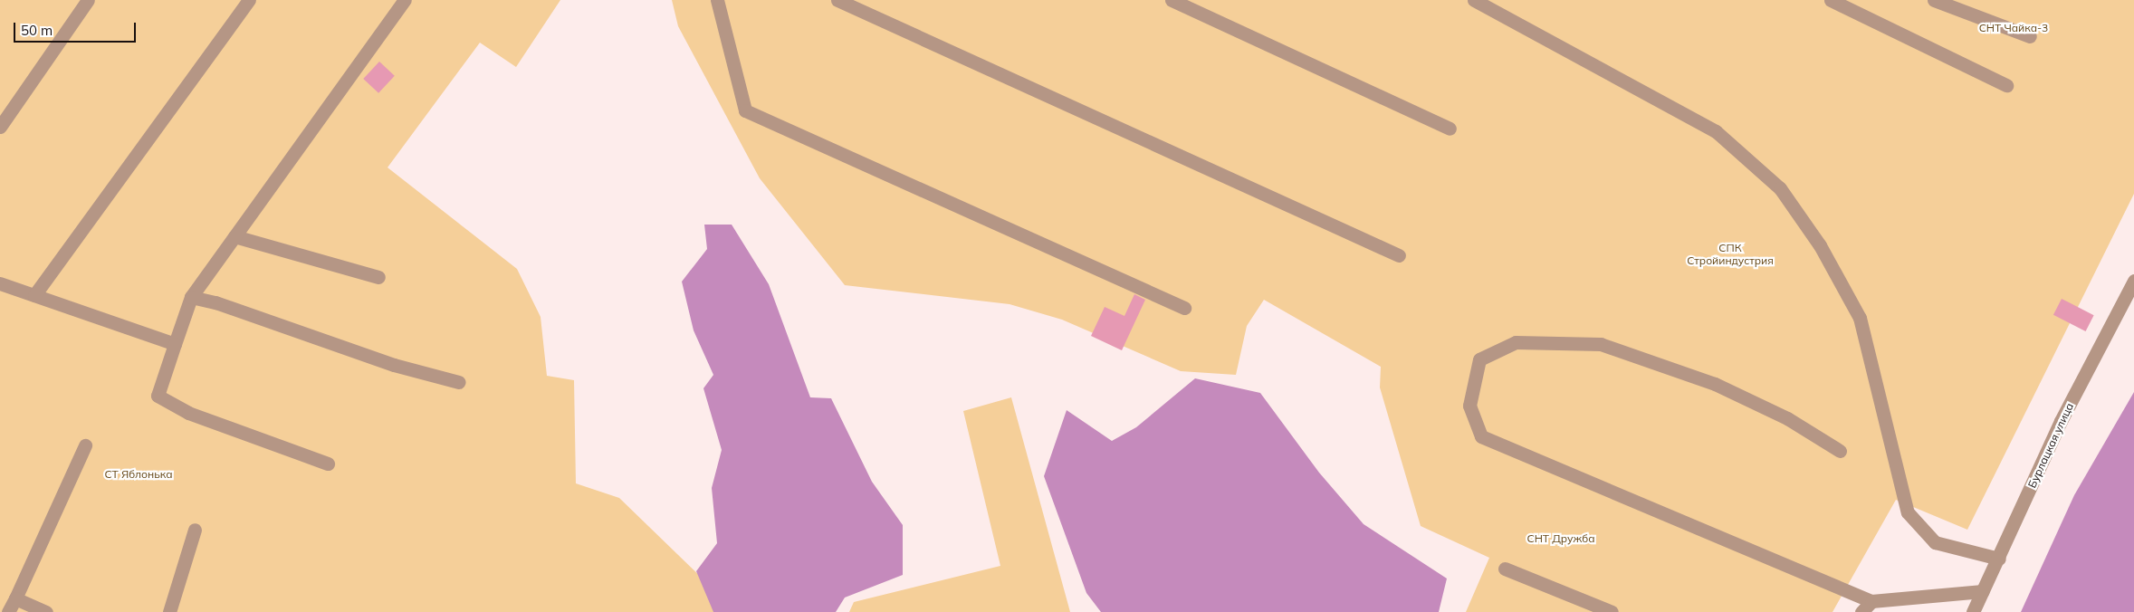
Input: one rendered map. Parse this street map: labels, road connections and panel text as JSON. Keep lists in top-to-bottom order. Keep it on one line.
{"streets":{"street":["Бурлацкая улица"]},"parks":["СНТ Чайка-3","СПК Стройиндустрия","СТ Яблонька","СНТ Дружба"],"scale_bar":"50 m"}
